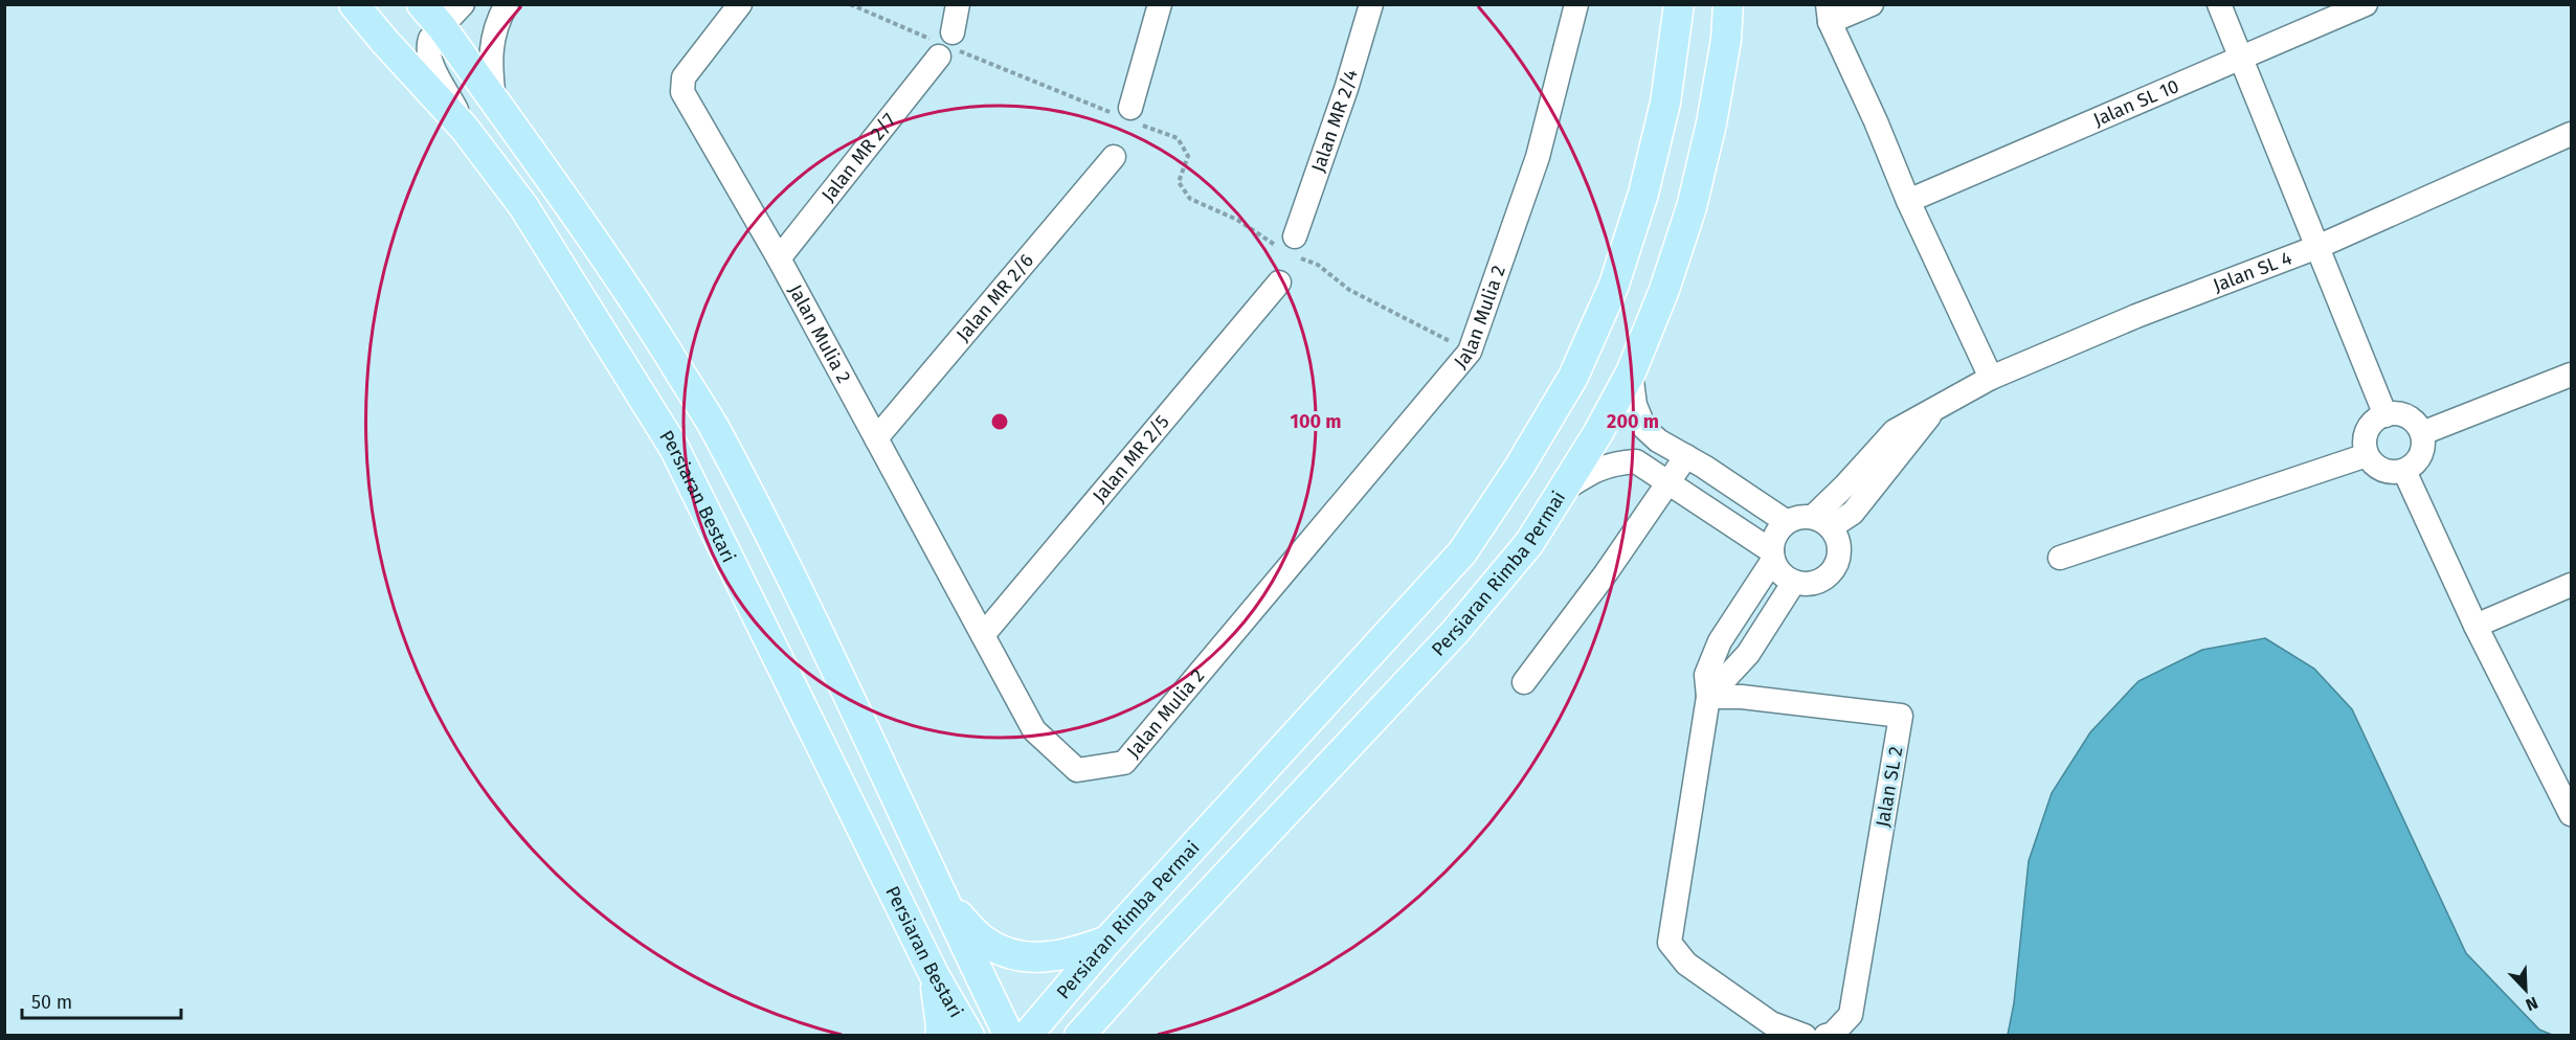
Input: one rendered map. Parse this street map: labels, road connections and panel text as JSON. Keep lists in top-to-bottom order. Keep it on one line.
{"streets":{"main road":["Persiaran Bestari","Persiaran Rimba Permai"],"street":["Jalan SL 10","Jalan MR 2/4","Jalan MR 2/7","Jalan SL 4","Jalan MR 2/6","Jalan Mulia 2","Jalan MR 2/5","Jalan SL 2"]},"crossings":[["Jalan MR 2/7","Jalan Mulia 2"],["Jalan MR 2/6","Jalan Mulia 2"],["Jalan Mulia 2","Jalan MR 2/5"]],"scale_bar":"50 m","north":"bottom right","rings":["100 m","200 m"]}
